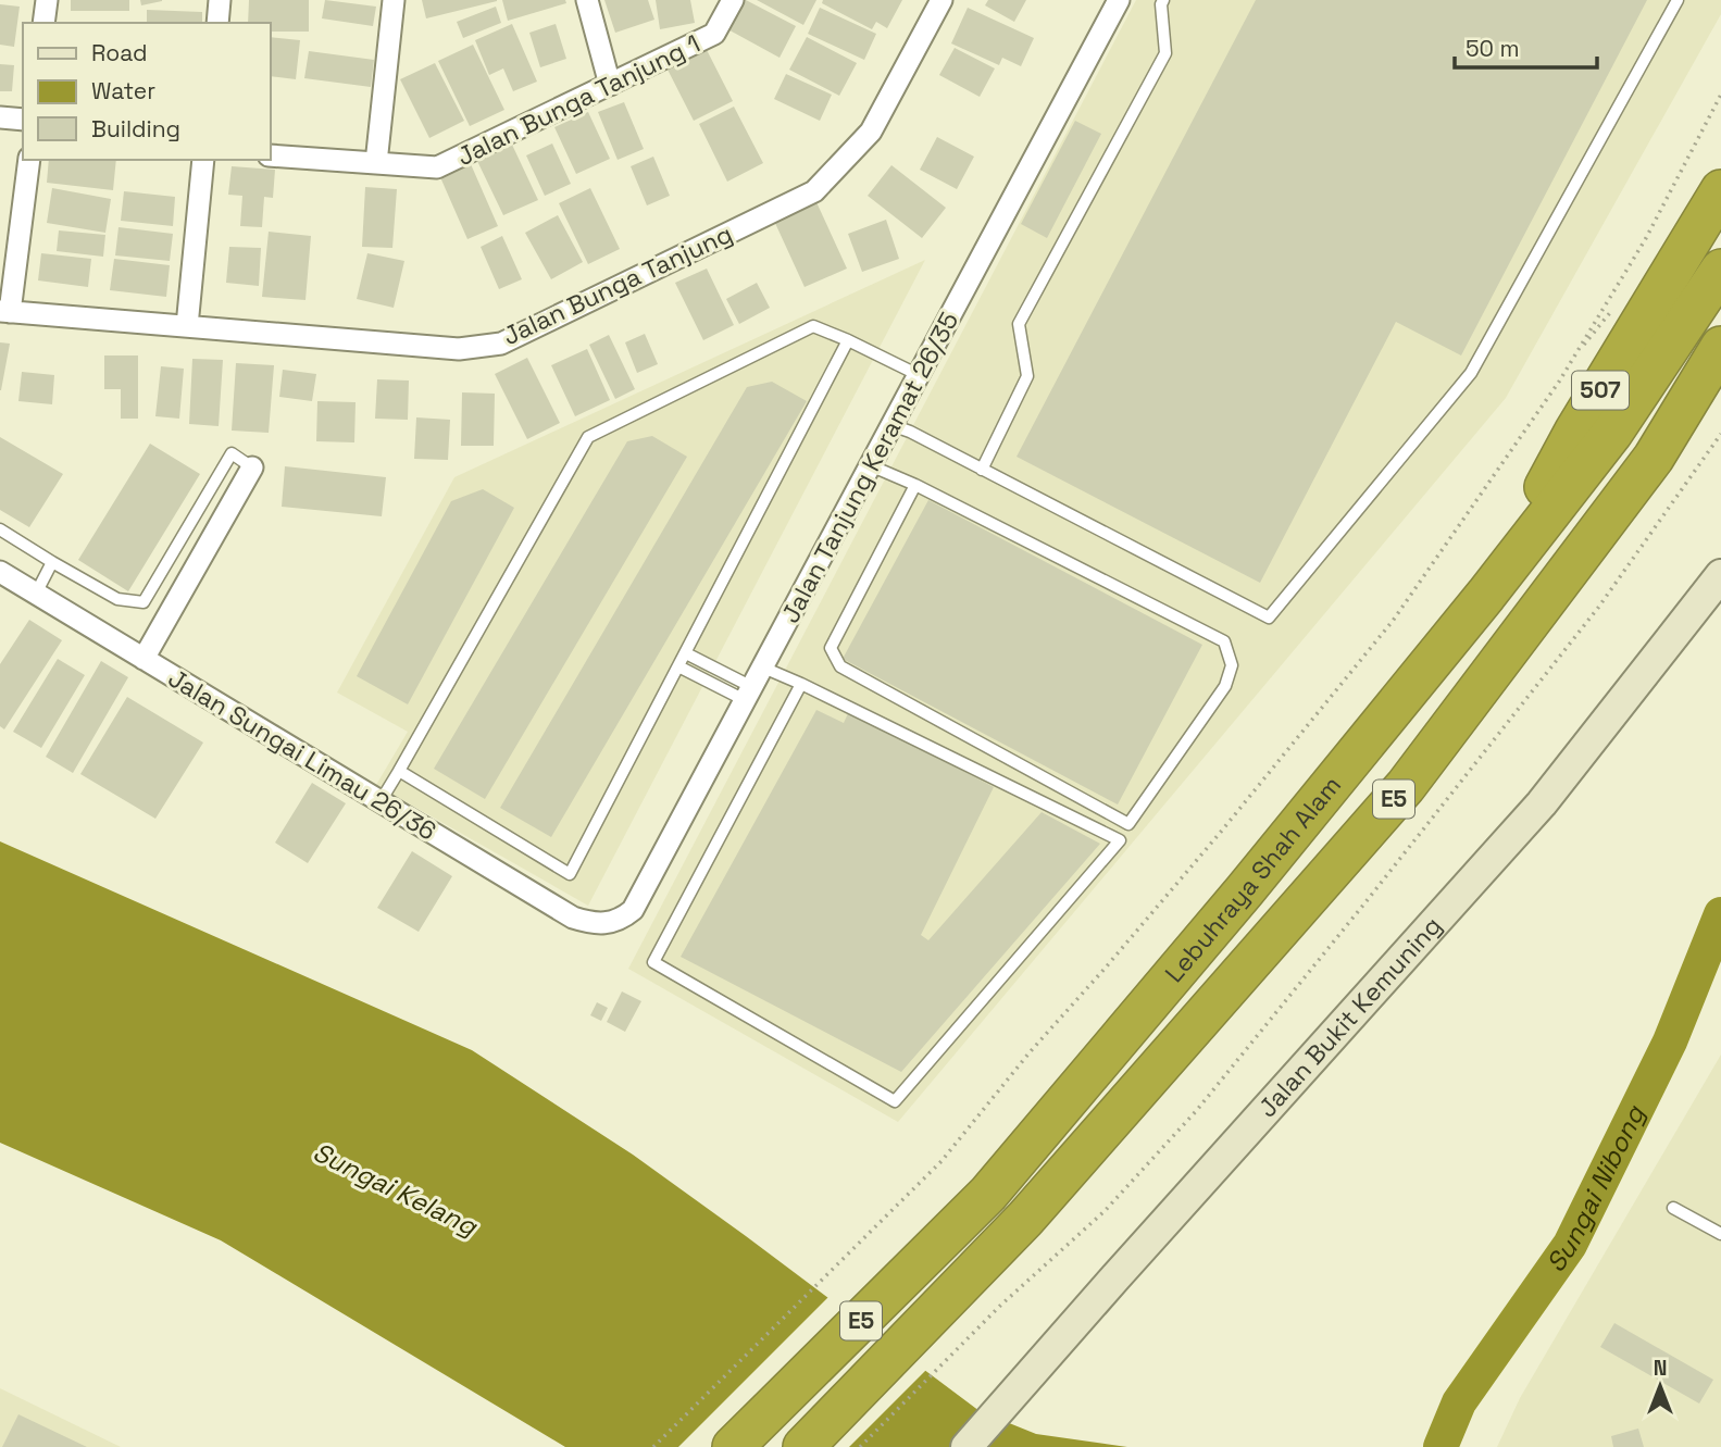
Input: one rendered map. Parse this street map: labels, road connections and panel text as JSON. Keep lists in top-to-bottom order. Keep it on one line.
{"streets":{"highway":["507","E5","Lebuhraya Shah Alam"],"main road":["Jalan Bukit Kemuning"],"street":["Jalan Bunga Tanjung 1","Jalan Bunga Tanjung","Jalan Tanjung Keramat 26/35","Jalan Sungai Limau 26/36"]},"crossings":[["507","Lebuhraya Shah Alam"],["Jalan Tanjung Keramat 26/35","Jalan Sungai Limau 26/36"]],"water":["Sungai Nibong","Sungai Kelang"],"legend":["Road","Water","Building"],"scale_bar":"50 m","north":"top"}
